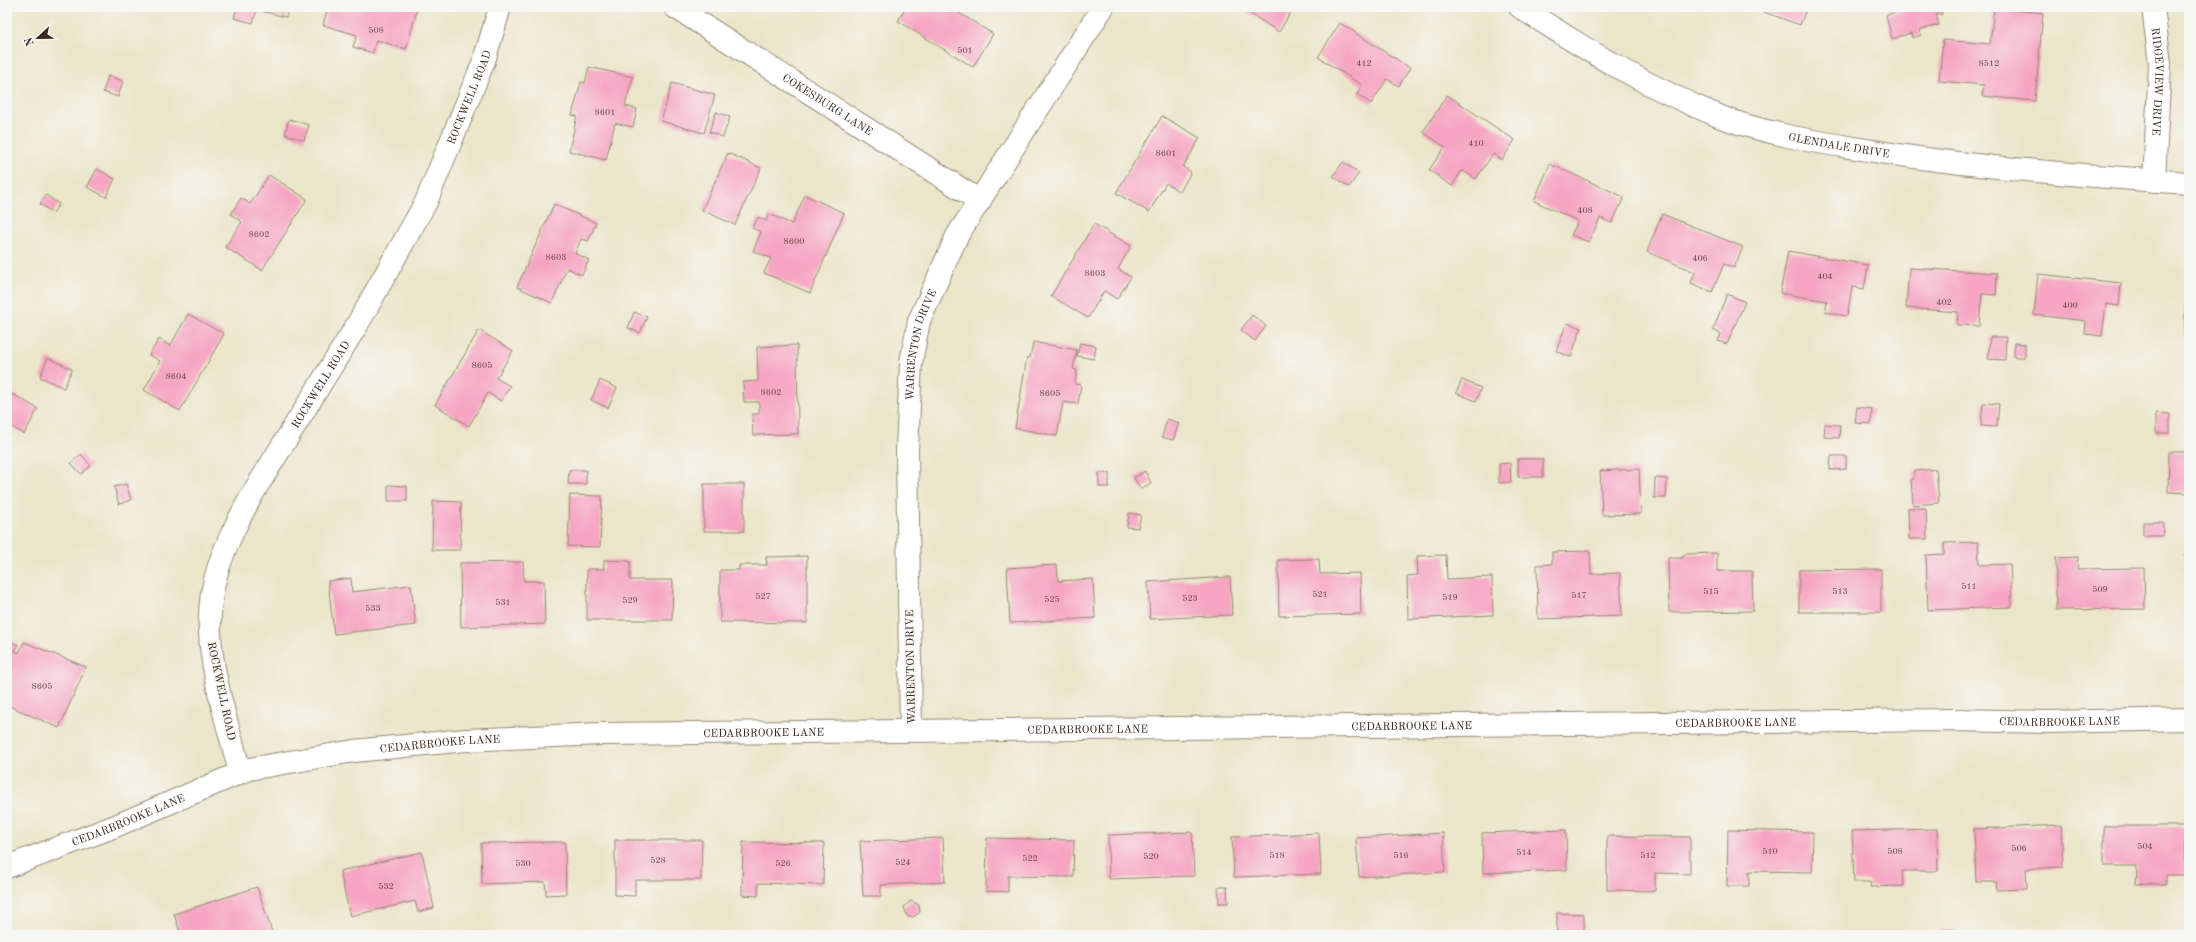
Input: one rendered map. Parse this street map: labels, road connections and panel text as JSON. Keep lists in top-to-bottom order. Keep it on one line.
{"streets":{"street":["RIDGEVIEW DRIVE","ROCKWELL ROAD","COKESBURG LANE","GLENDALE DRIVE","WARRENTON DRIVE","CEDARBROOKE LANE"]},"crossings":[["RIDGEVIEW DRIVE","GLENDALE DRIVE"],["ROCKWELL ROAD","CEDARBROOKE LANE"],["COKESBURG LANE","WARRENTON DRIVE"],["WARRENTON DRIVE","CEDARBROOKE LANE"]],"house_numbers":["508","501","412","8512","8601","410","8601","408","8602","8600","8603","406","8603","404","402","400","8605","8604","8602","8605","511","509","515","513","521","517","527","519","523","525","529","531","533","8605","504","506","510","508","514","518","516","512","520","522","528","524","530","526","532"],"north":"left"}
